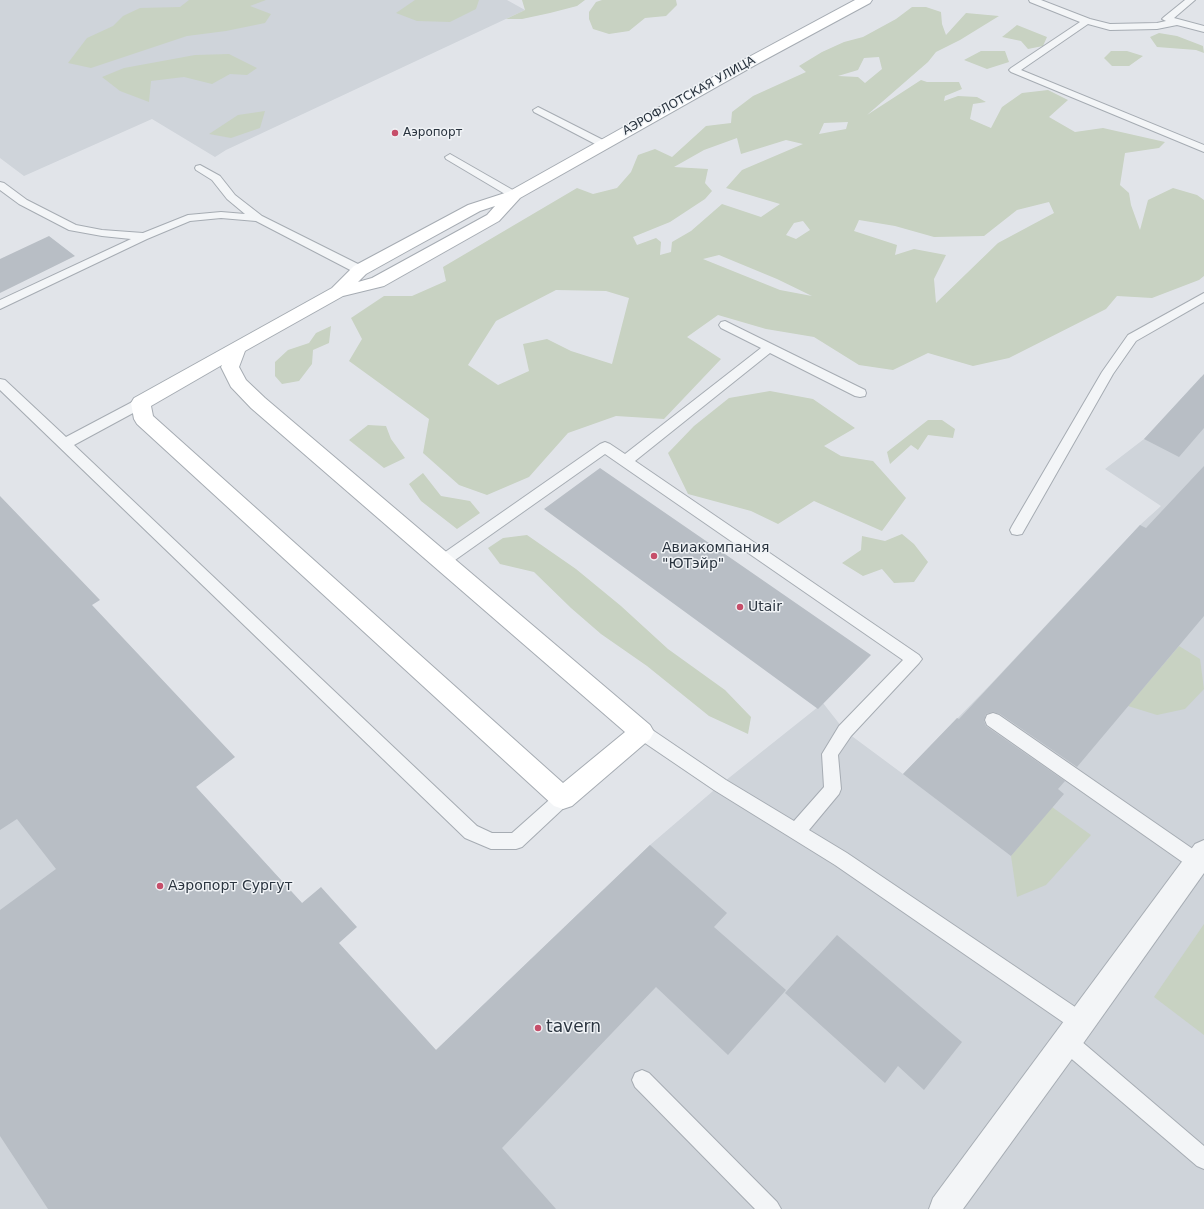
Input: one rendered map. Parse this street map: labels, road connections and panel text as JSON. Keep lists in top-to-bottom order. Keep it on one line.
{"streets":{"main road":["АЭРОФЛОТСКАЯ УЛИЦА"]},"places":["Аэропорт","Авиакомпания \"ЮТэйр\"","Utair","Аэропорт Сургут","tavern"]}
